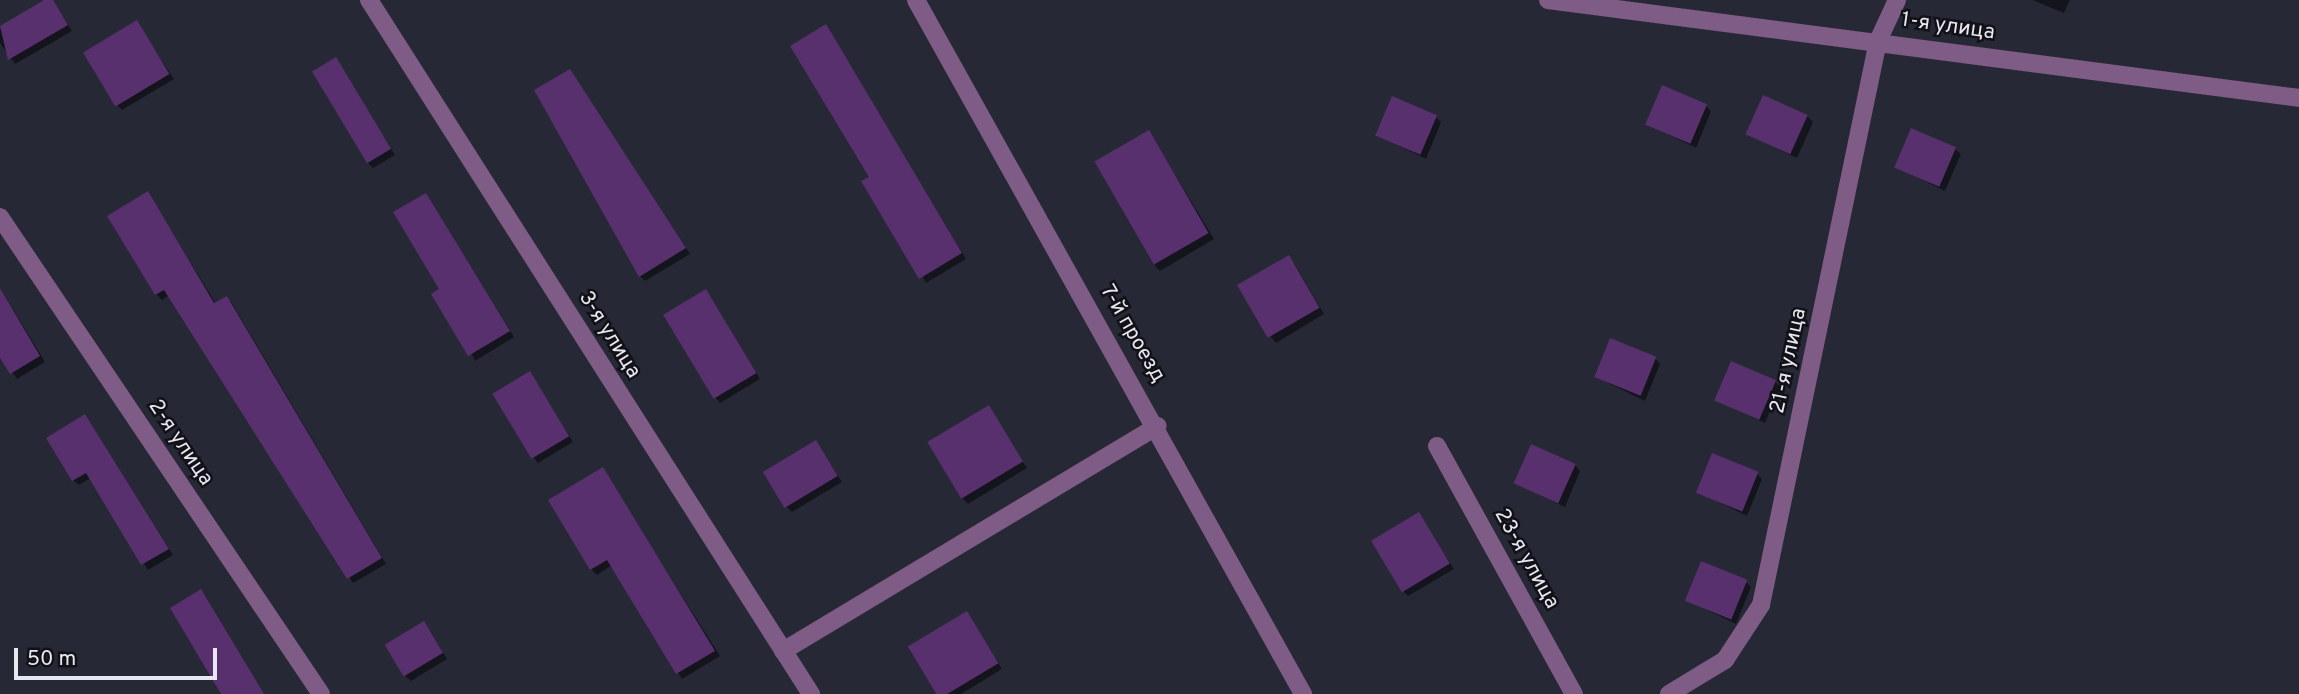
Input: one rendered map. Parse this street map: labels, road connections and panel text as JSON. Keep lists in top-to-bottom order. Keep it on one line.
{"streets":{"street":["1-я улица","7-й проезд","3-я улица","21-я улица","2-я улица","23-я улица"]},"crossings":[["1-я улица","21-я улица"]],"scale_bar":"50 m"}
